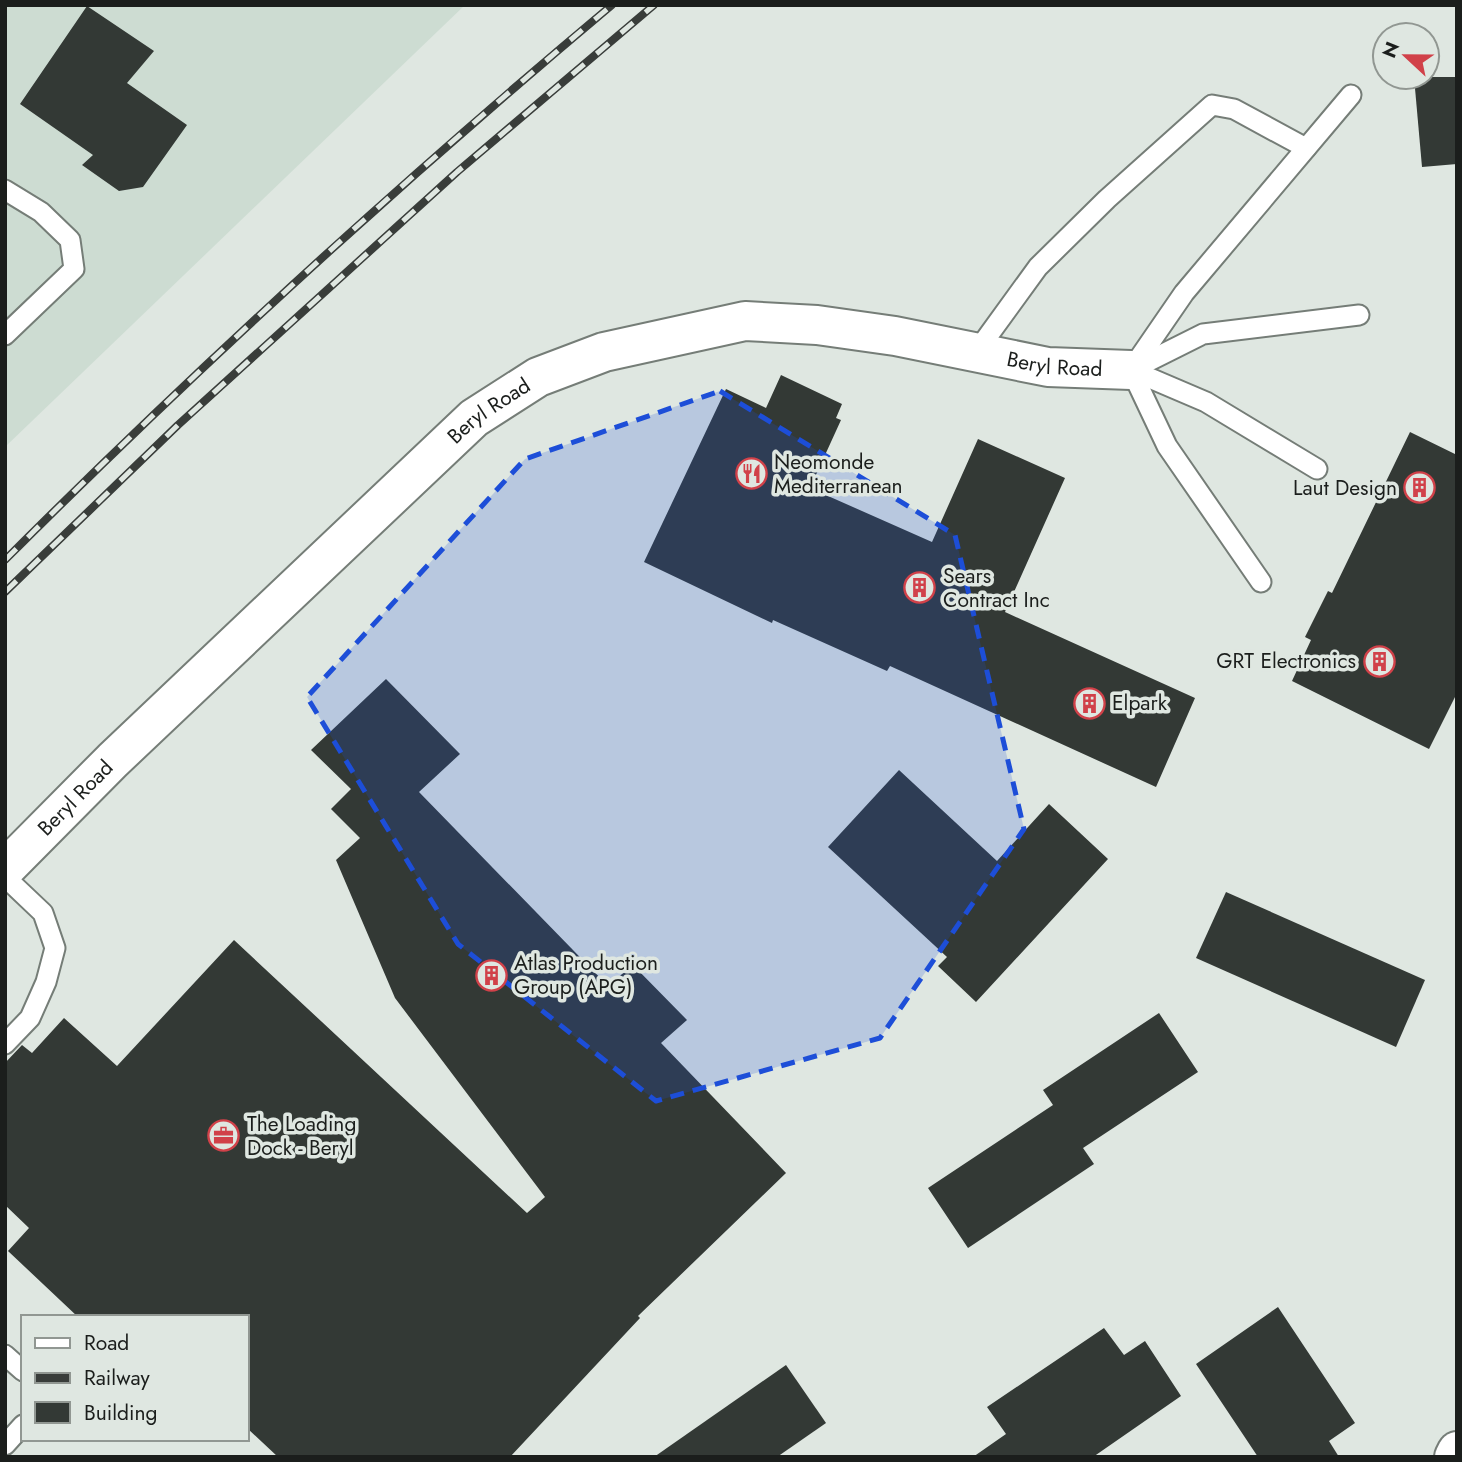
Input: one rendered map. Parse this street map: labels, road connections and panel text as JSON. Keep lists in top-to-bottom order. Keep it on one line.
{"streets":{"street":["Beryl Road"]},"places":{"restaurant":["Neomonde Mediterranean"],"building":["Laut Design","Sears Contract Inc","GRT Electronics","Elpark","Atlas Production Group (APG)"],"office":["The Loading Dock - Beryl"]},"legend":["Road","Railway","Building"],"north":"left"}
